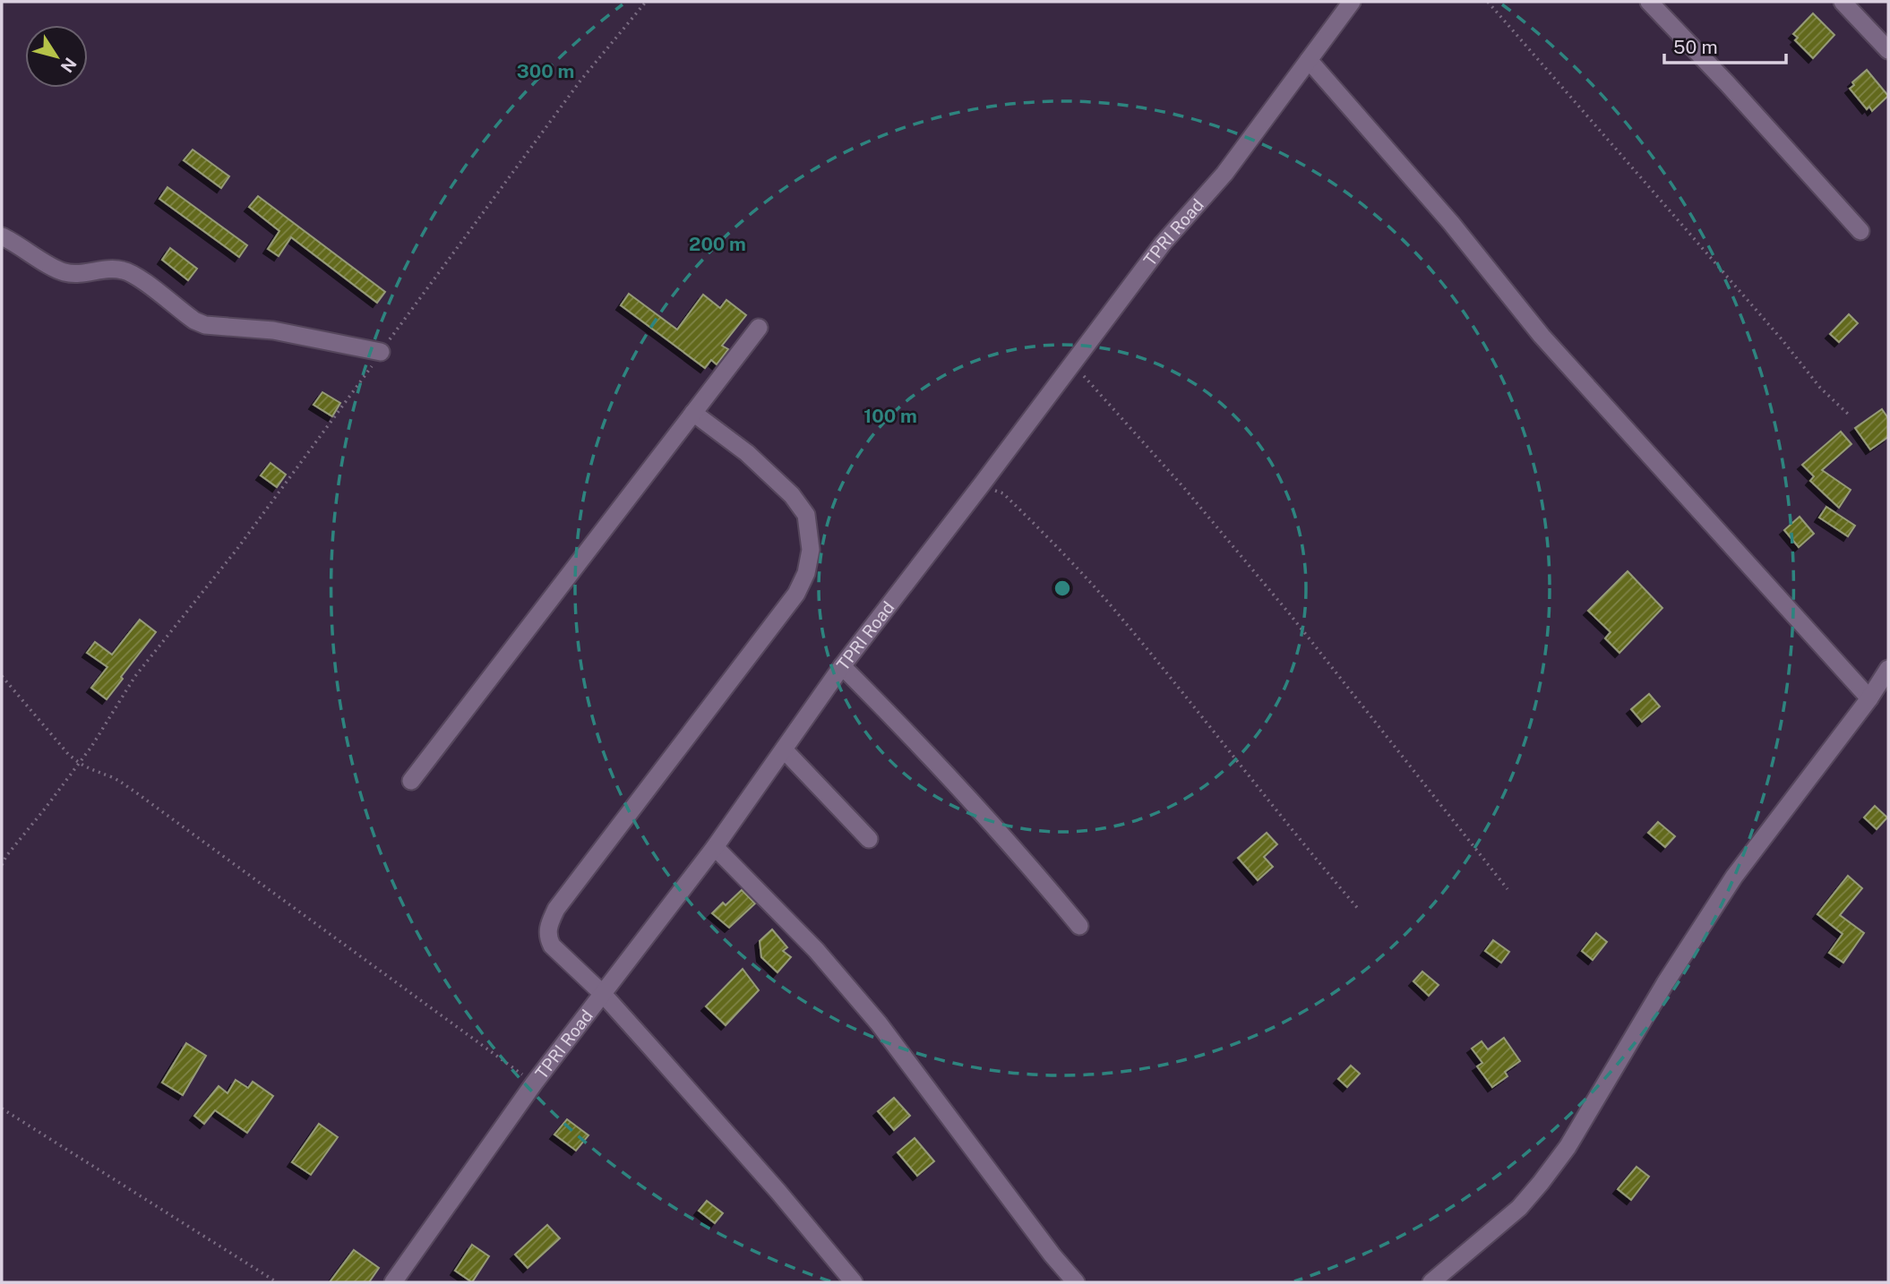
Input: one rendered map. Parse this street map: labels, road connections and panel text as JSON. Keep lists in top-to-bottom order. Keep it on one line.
{"streets":{"street":["TPRI Road"]},"scale_bar":"50 m","north":"bottom right","rings":["300 m","200 m","100 m"]}
